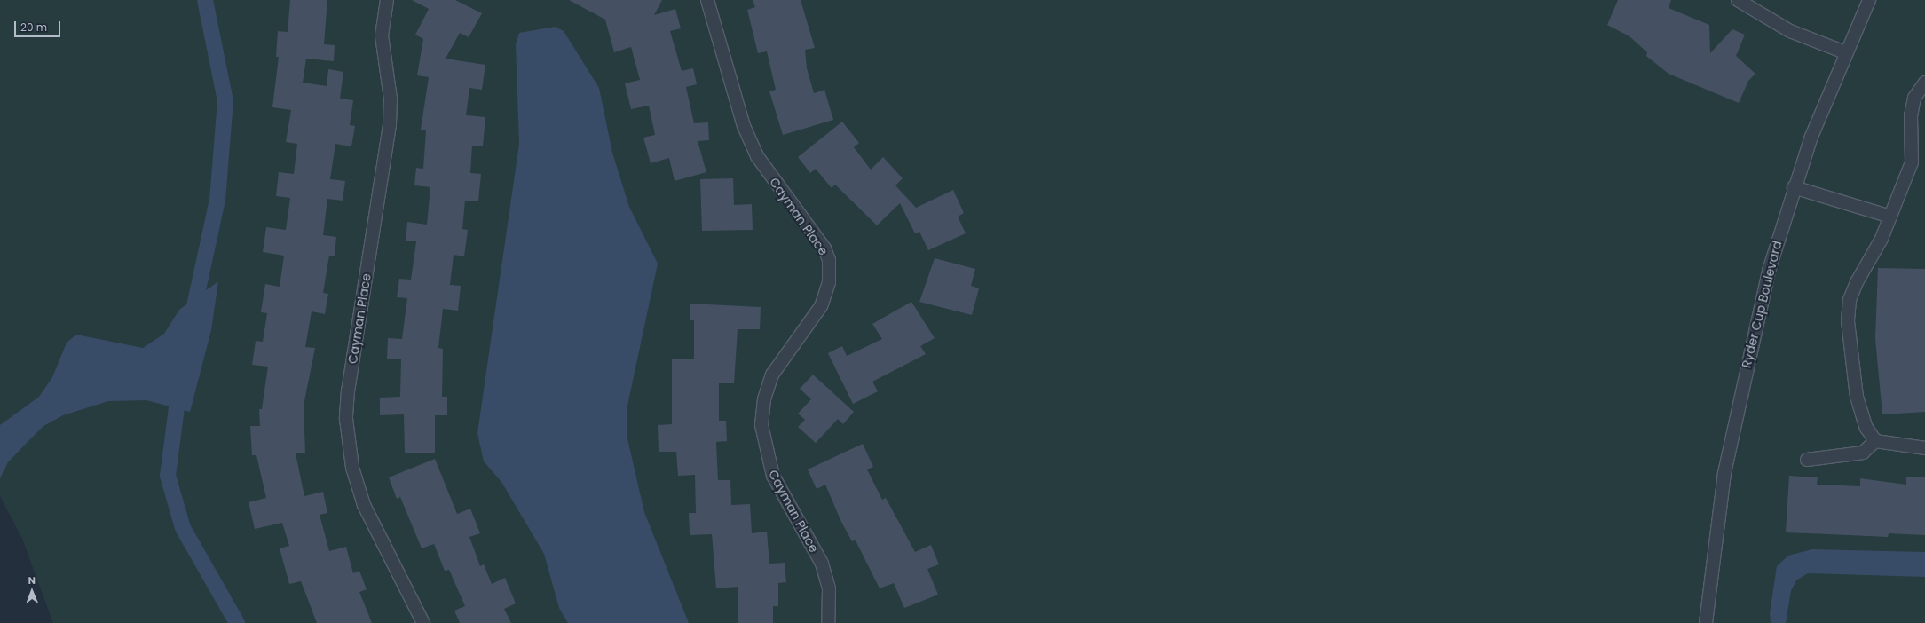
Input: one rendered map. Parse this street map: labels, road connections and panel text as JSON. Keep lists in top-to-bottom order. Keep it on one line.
{"streets":{"street":["Cayman Place","Ryder Cup Boulevard"]},"scale_bar":"20 m","north":"top"}
